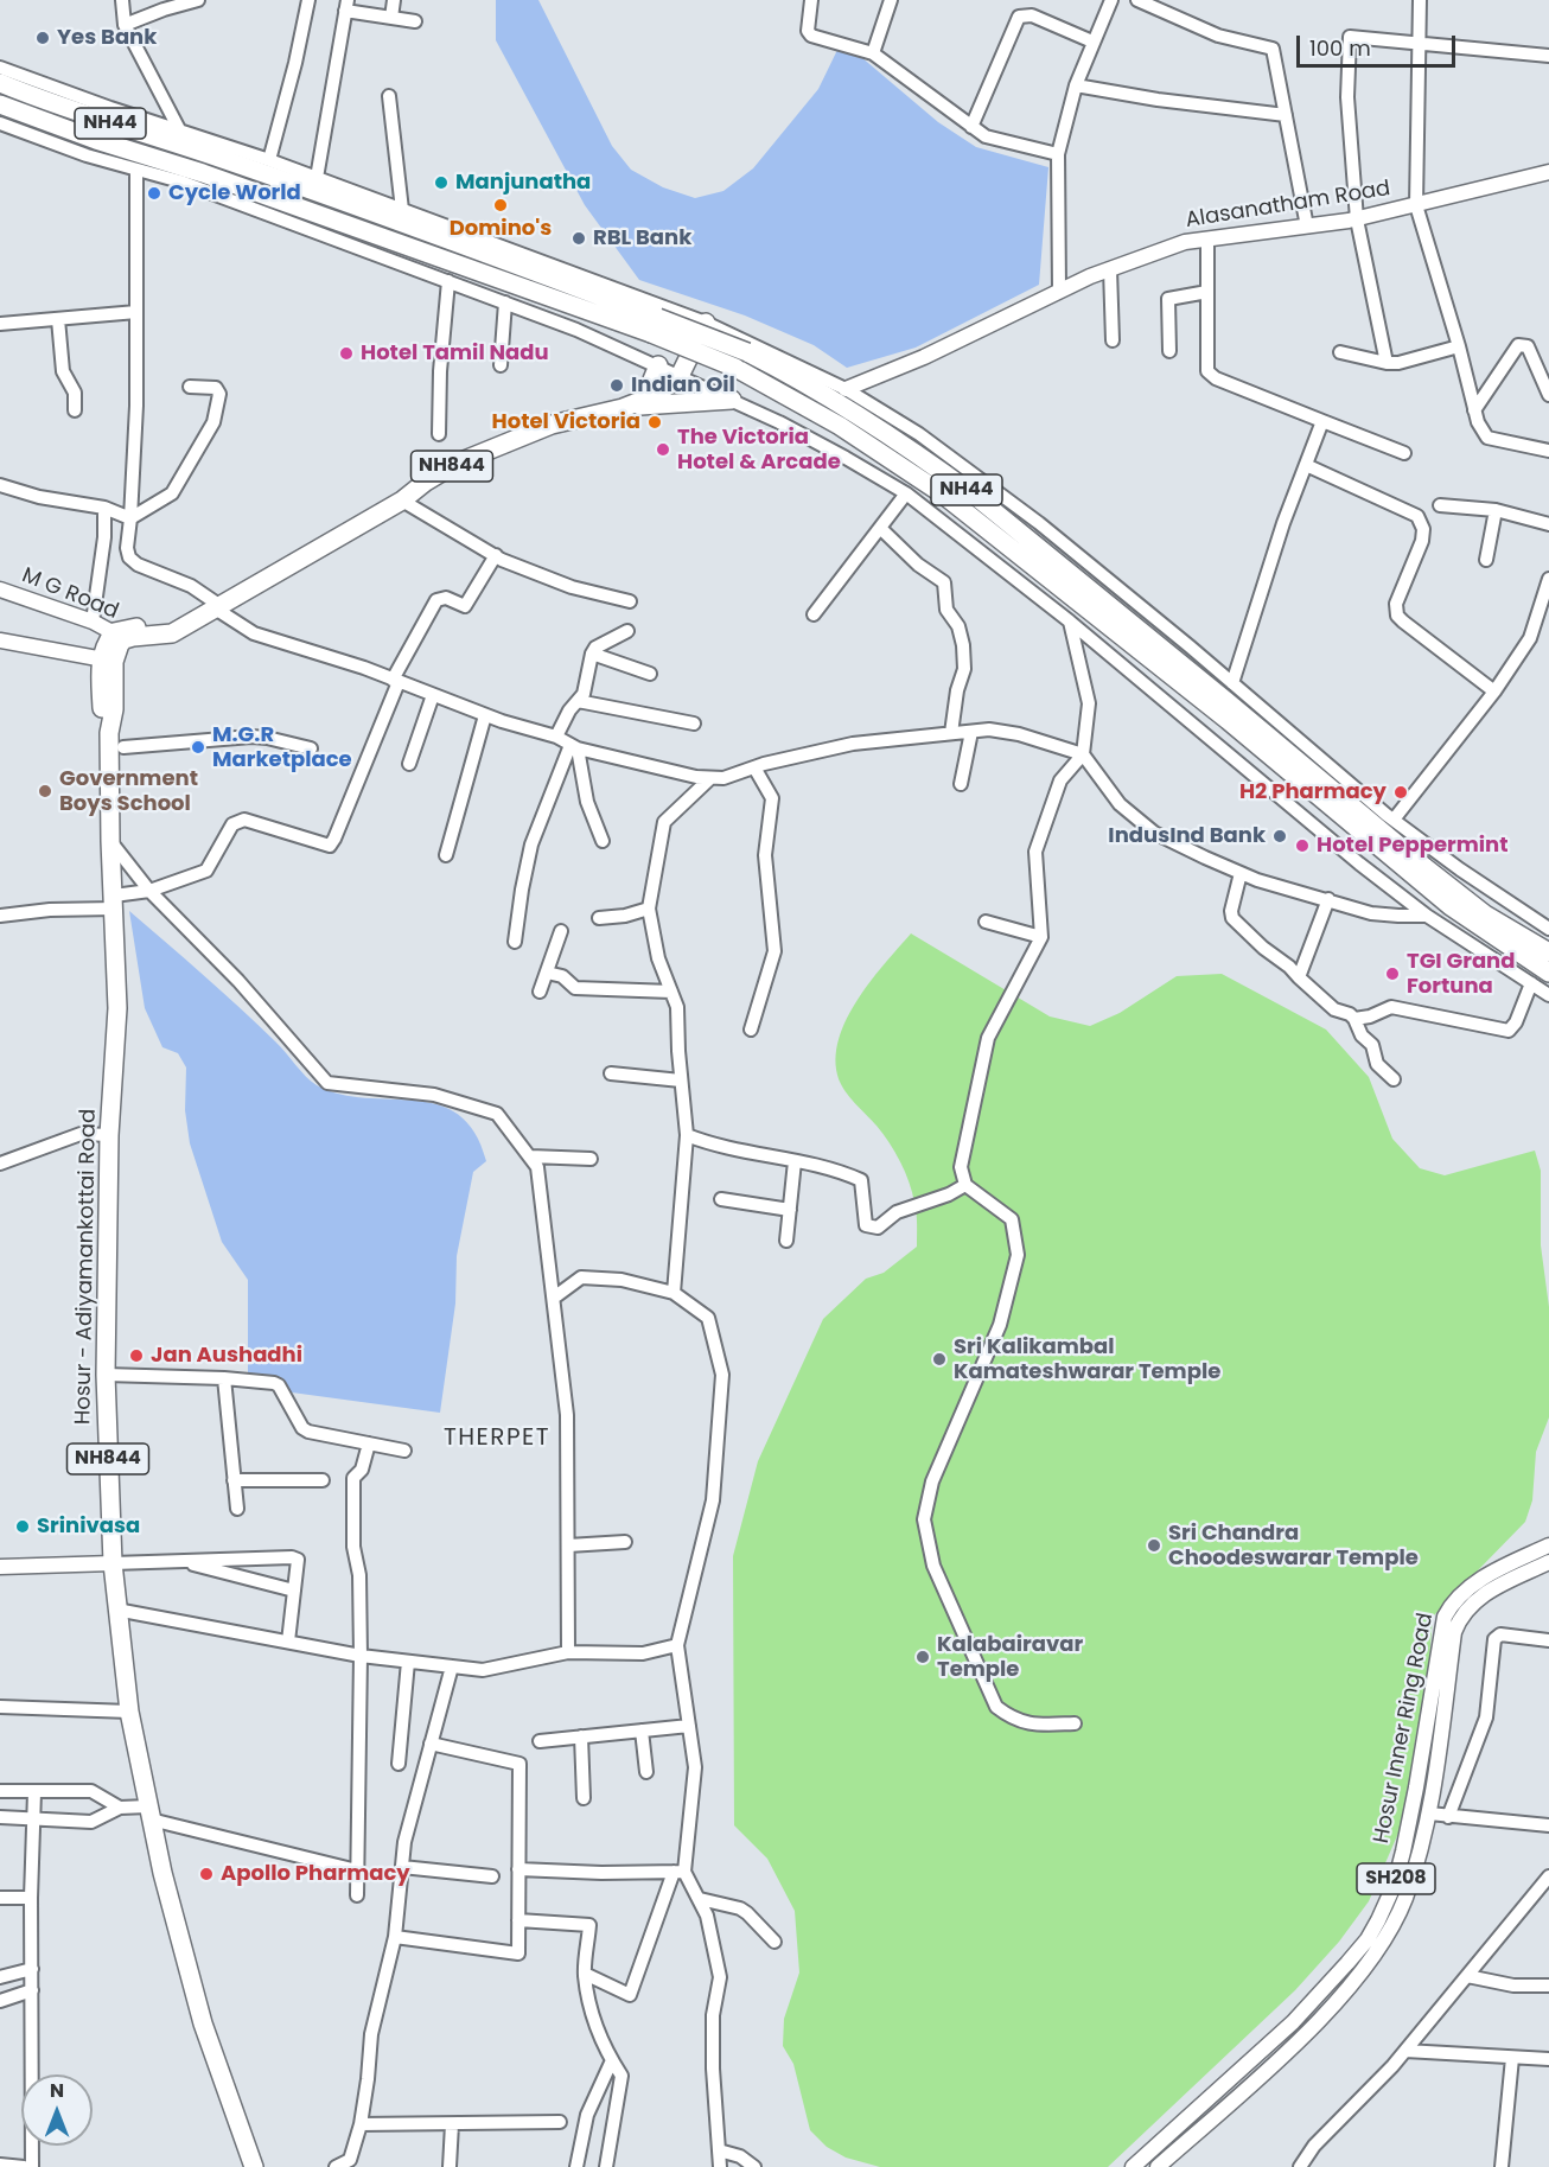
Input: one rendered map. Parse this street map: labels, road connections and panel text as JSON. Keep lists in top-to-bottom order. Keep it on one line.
{"streets":{"highway":["NH44","NH844","Hosur - Adiyamankottai Road"],"main road":["Alasanatham Road","M G Road","Hosur Inner Ring Road","SH208"]},"crossings":[["NH844","M G Road"],["NH844","Hosur - Adiyamankottai Road"]],"districts":["THERPET"],"places":["Yes Bank","Manjunatha","Cycle World","Domino's","RBL Bank","Hotel Tamil Nadu","Indian Oil","Hotel Victoria","The Victoria Hotel & Arcade","M.G.R Marketplace","Government Boys School","H2 Pharmacy","IndusInd Bank","Hotel Peppermint","TGI Grand Fortuna","Jan Aushadhi","Sri Kalikambal Kamateshwarar Temple","Srinivasa","Sri Chandra Choodeswarar Temple","Kalabairavar Temple","Apollo Pharmacy"],"scale_bar":"100 m","north":"top"}
